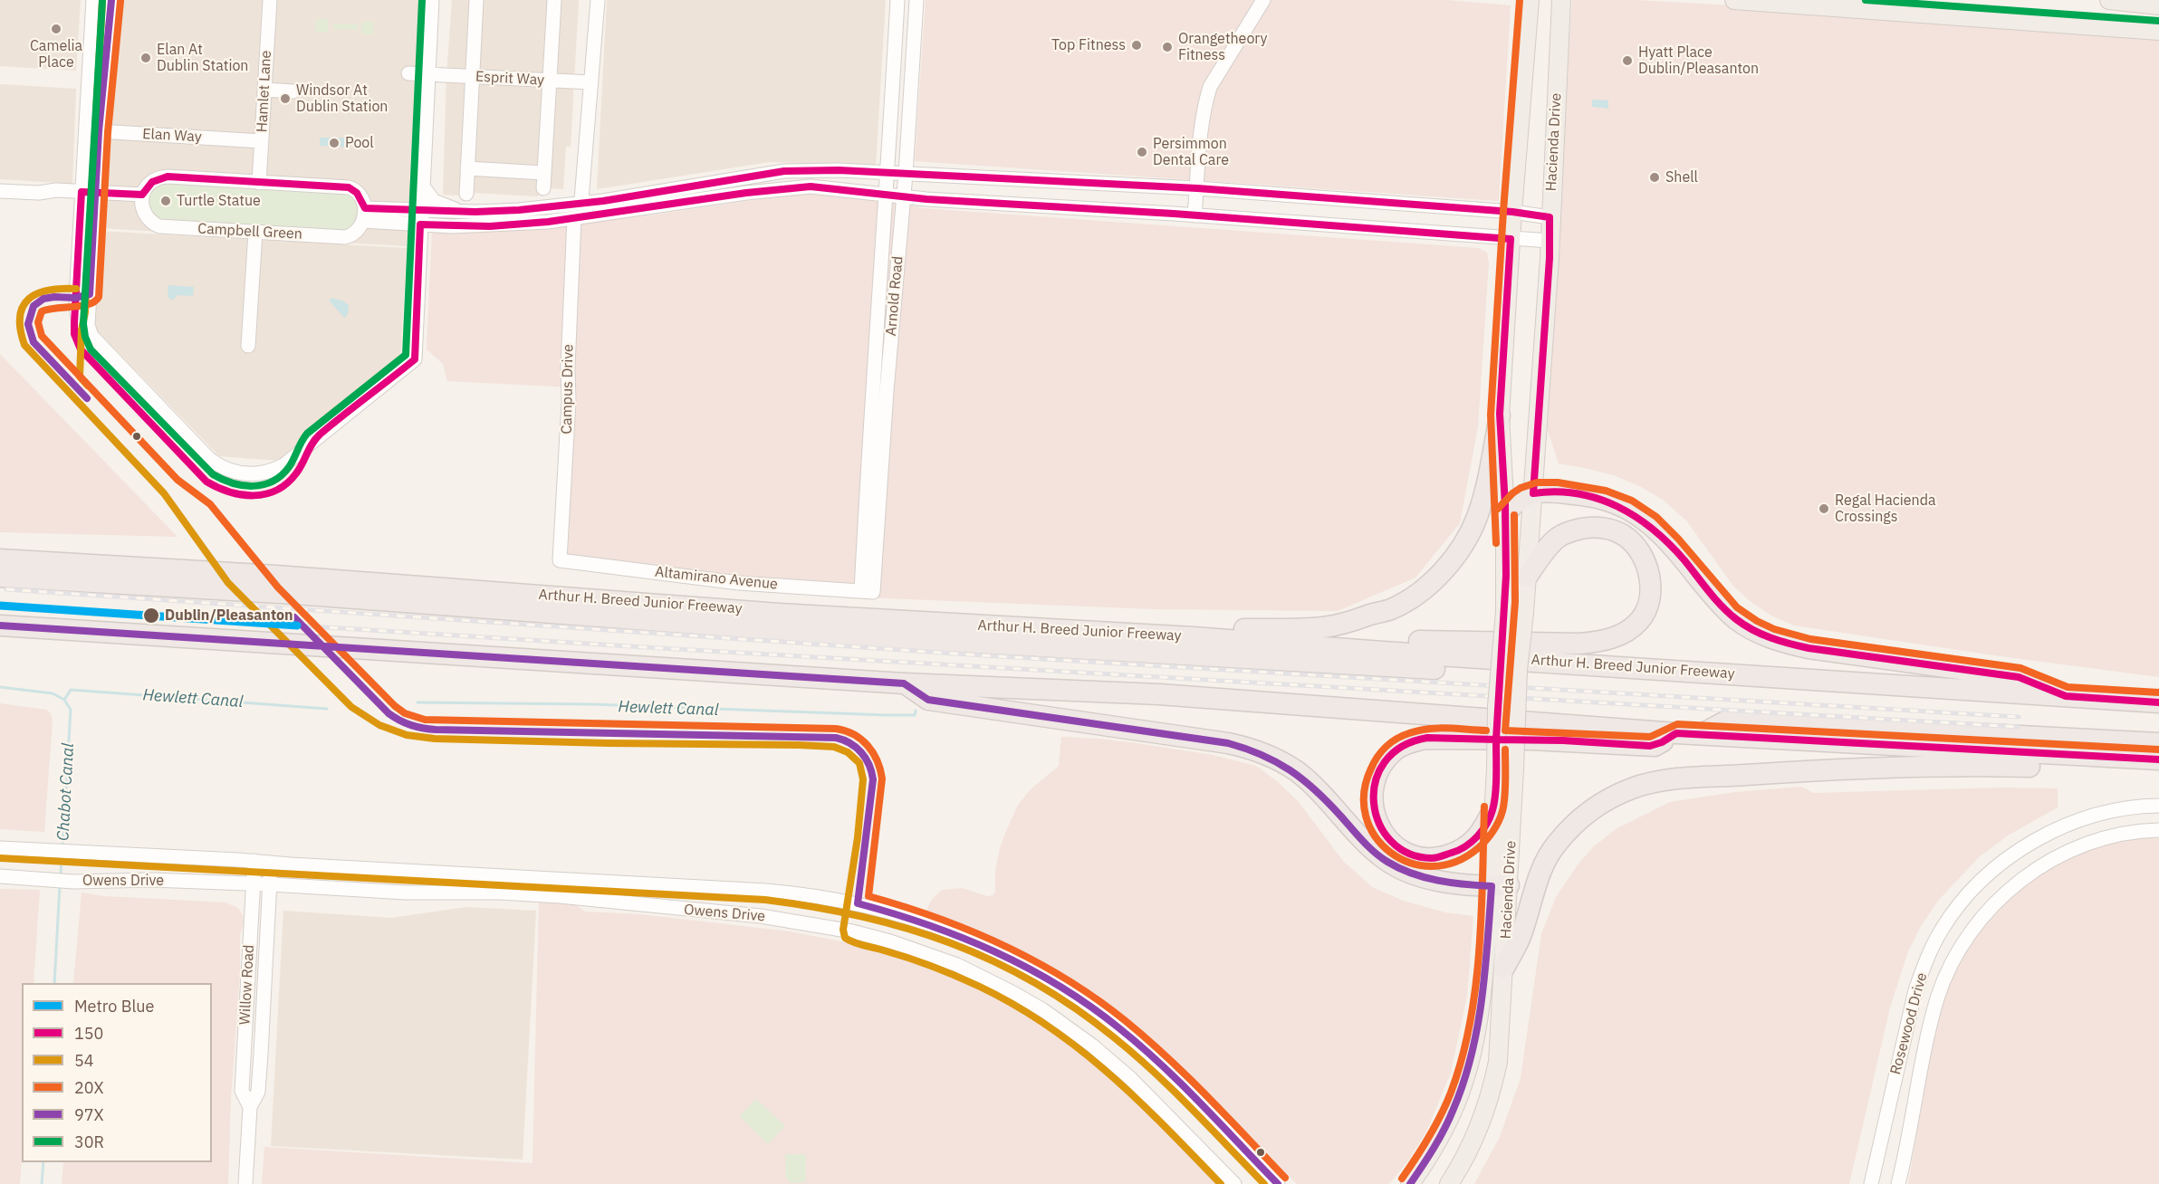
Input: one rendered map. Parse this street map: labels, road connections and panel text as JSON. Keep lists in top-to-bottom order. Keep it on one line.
{"streets":{"highway":["Arthur H. Breed Junior Freeway"],"main road":["Hacienda Drive"],"street":["Esprit Way","Hamlet Lane","Elan Way","Campbell Green","Arnold Road","Campus Drive","Altamirano Avenue","Owens Drive","Willow Road","Rosewood Drive"]},"crossings":[["Esprit Way","Campus Drive"],["Hamlet Lane","Elan Way"],["Arnold Road","Altamirano Avenue"],["Campus Drive","Altamirano Avenue"],["Owens Drive","Willow Road"]],"water":["Hewlett Canal","Chabot Canal"],"places":["Camelia Place","Top Fitness","Orangetheory Fitness","Elan At Dublin Station","Hyatt Place Dublin/Pleasanton","Windsor At Dublin Station","Pool","Persimmon Dental Care","Shell","Turtle Statue","Regal Hacienda Crossings","Dublin/Pleasanton"],"lines":["transit line 20X","transit line 97X","transit line 30R","transit line 54","transit line 150","metro line Blue"],"legend":["Metro Blue","150","54","20X","97X","30R"]}
